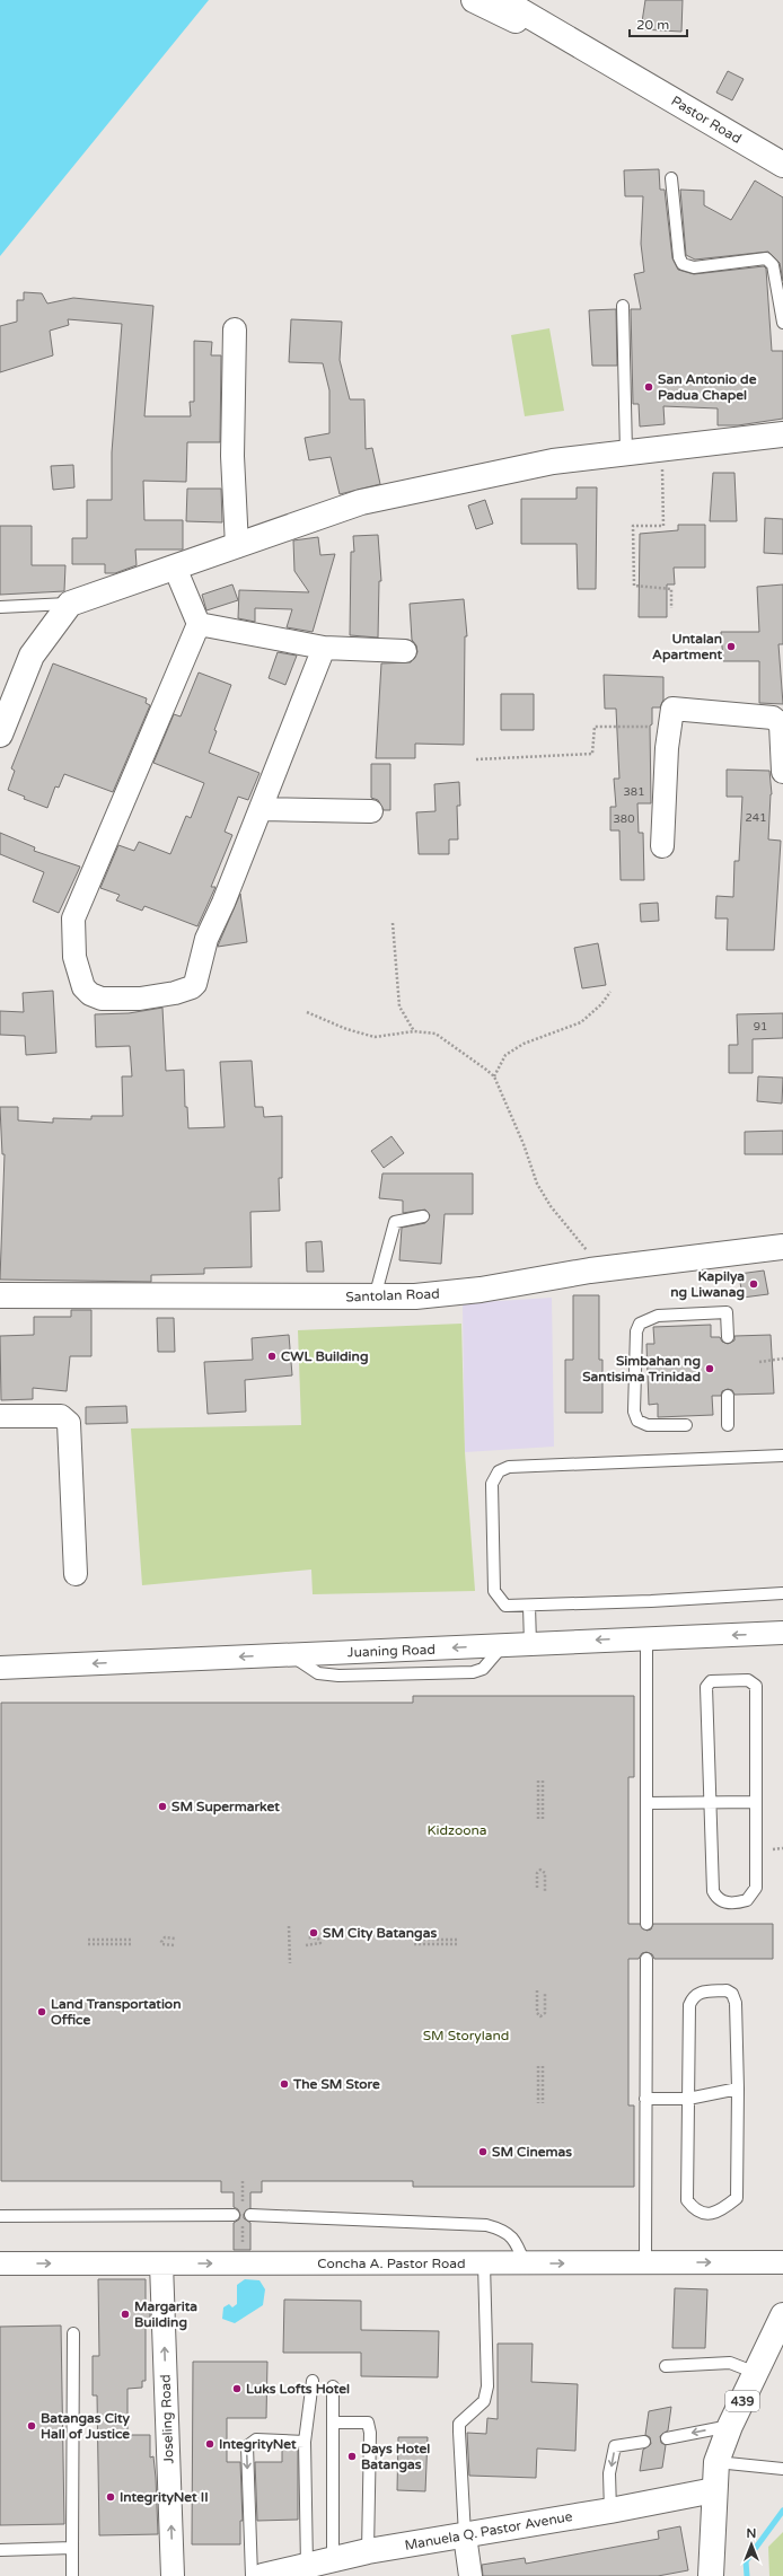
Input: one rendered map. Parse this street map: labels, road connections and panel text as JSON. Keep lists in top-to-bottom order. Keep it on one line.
{"streets":{"street":["Pastor Road","Santolan Road","Juaning Road","Concha A. Pastor Road","439","Joseling Road","Manuela Q. Pastor Avenue"]},"crossings":[["Concha A. Pastor Road","Joseling Road"],["439","Manuela Q. Pastor Avenue"]],"one_way":["Juaning Road","Concha A. Pastor Road","Joseling Road"],"parks":["Kidzoona","SM Storyland"],"places":["San Antonio de Padua Chapel","Untalan Apartment","Kapilya ng Liwanag","CWL Building","Simbahan ng Santisima Trinidad","SM Supermarket","SM City Batangas","Land Transportation Office","The SM Store","SM Cinemas","Margarita Building","Luks Lofts Hotel","Batangas City Hall of Justice","IntegrityNet","Days Hotel Batangas","IntegrityNet II"],"house_numbers":["381","241","380","91"],"scale_bar":"20 m","north":"top"}
